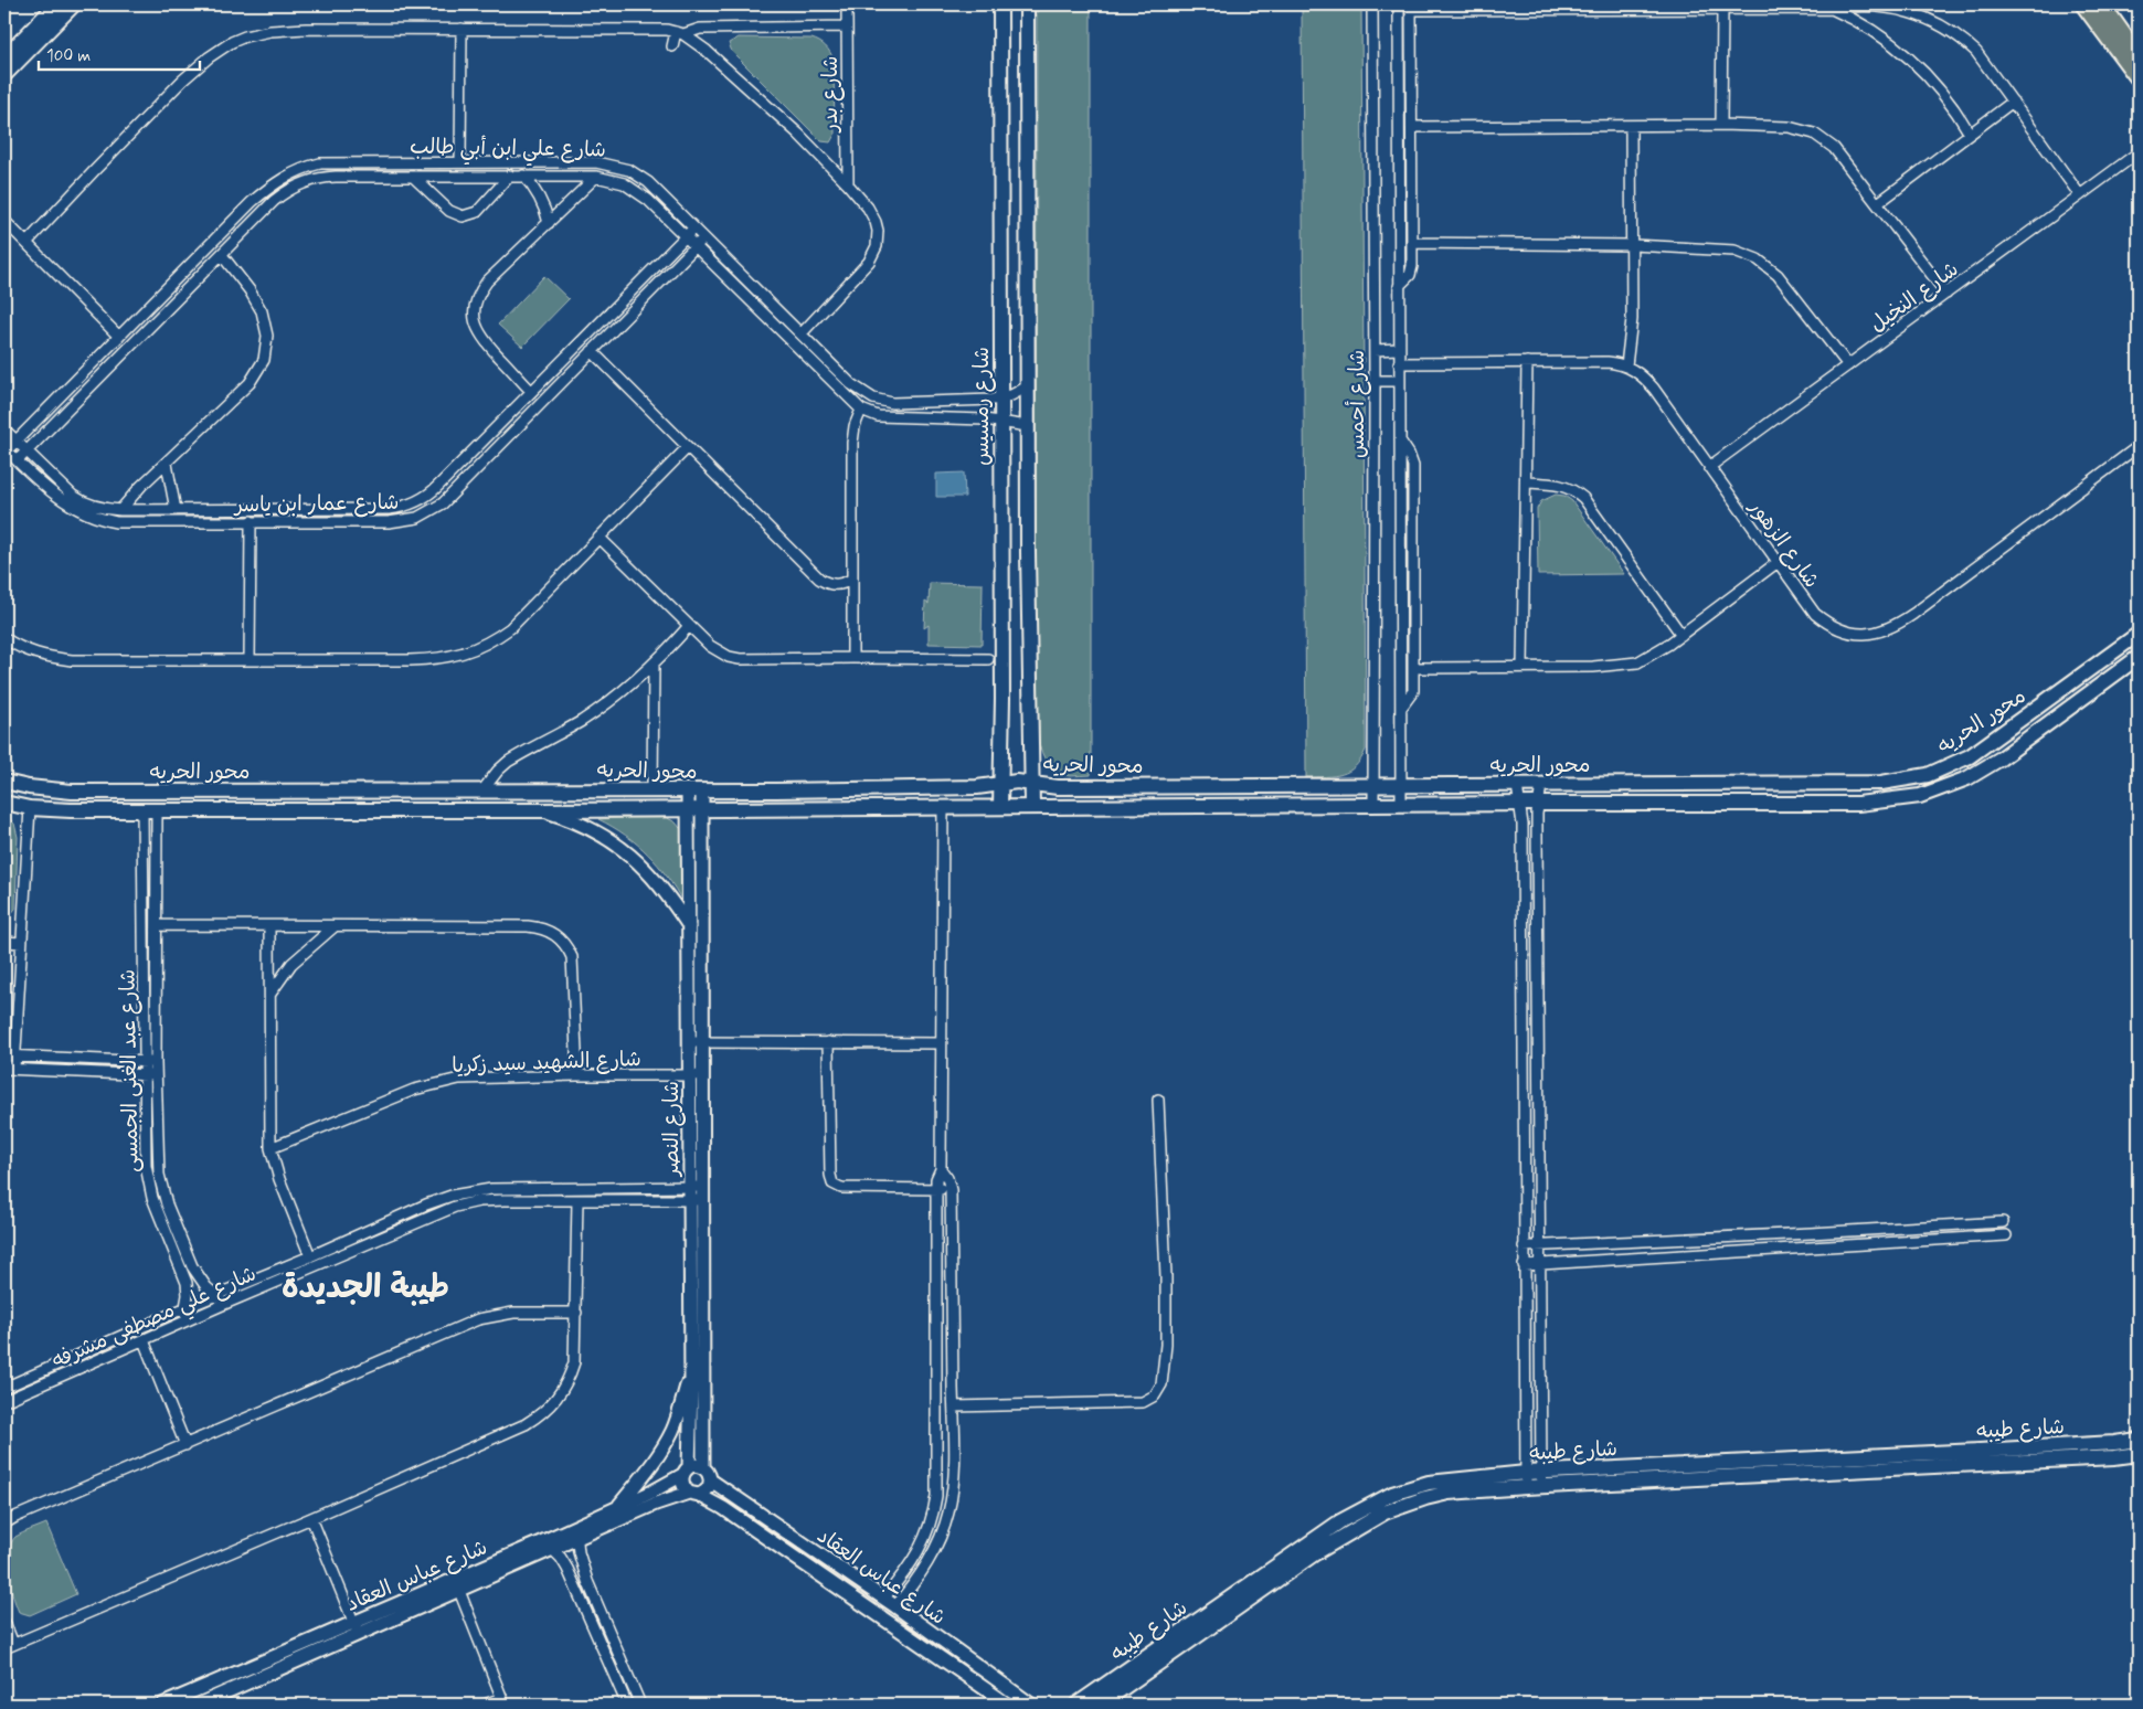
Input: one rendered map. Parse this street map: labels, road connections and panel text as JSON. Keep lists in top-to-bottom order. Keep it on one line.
{"streets":{"main road":["شارع رمسيس","محور الحريه","شارع طيبه"],"street":["شارع بدر","شارع علي ابن أبي طالب","شارع النخيل","شارع أحمس","شارع عمار ابن ياسر","شارع الزهور","شارع الشهيد سيد زكريا","شارع عبد الغنى الجمسى","شارع النصر","شارع علي مصطفى مشرفه","شارع عباس العقاد"]},"crossings":[["شارع علي ابن أبي طالب","شارع رمسيس"],["شارع علي ابن أبي طالب","شارع عمار ابن ياسر"],["شارع النخيل","شارع الزهور"],["شارع أحمس","محور الحريه"],["شارع رمسيس","محور الحريه"],["محور الحريه","شارع عبد الغنى الجمسى"],["محور الحريه","شارع النصر"],["شارع الشهيد سيد زكريا","شارع النصر"],["شارع عبد الغنى الجمسى","شارع علي مصطفى مشرفه"],["شارع النصر","شارع علي مصطفى مشرفه"],["شارع النصر","شارع عباس العقاد"]],"districts":["طيبة الجديدة"],"scale_bar":"100 m"}
